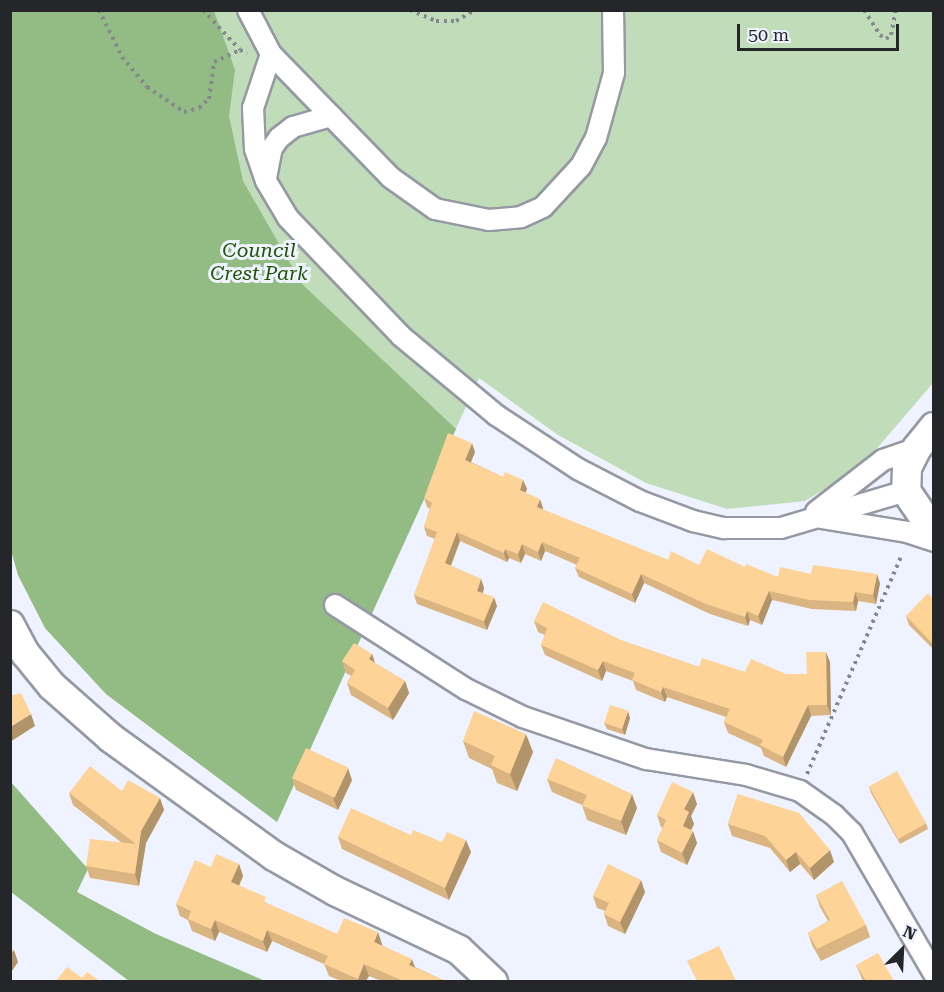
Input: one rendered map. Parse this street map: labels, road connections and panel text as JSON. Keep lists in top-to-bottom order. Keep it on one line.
{"parks":["Council Crest Park"],"scale_bar":"50 m","north":"top right"}
